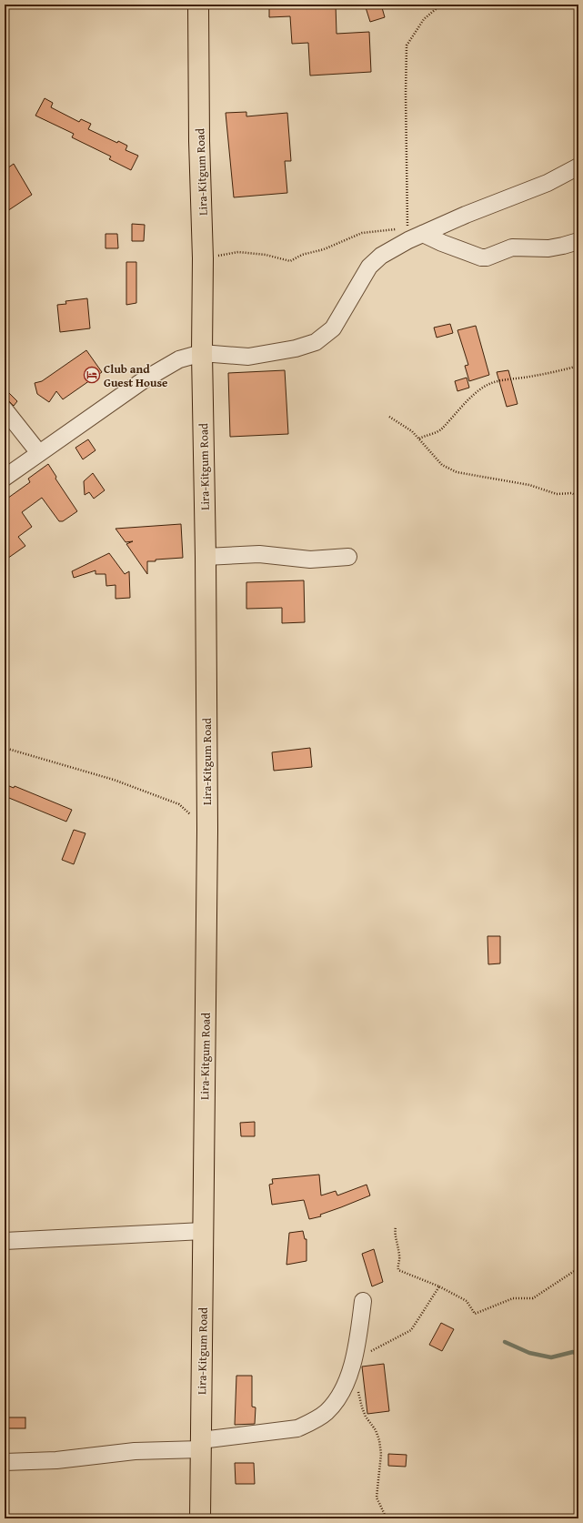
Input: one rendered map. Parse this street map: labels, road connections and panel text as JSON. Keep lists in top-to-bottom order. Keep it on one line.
{"streets":{"main road":["Lira-Kitgum Road"]},"places":{"hotel":["Club and Guest House"]}}
